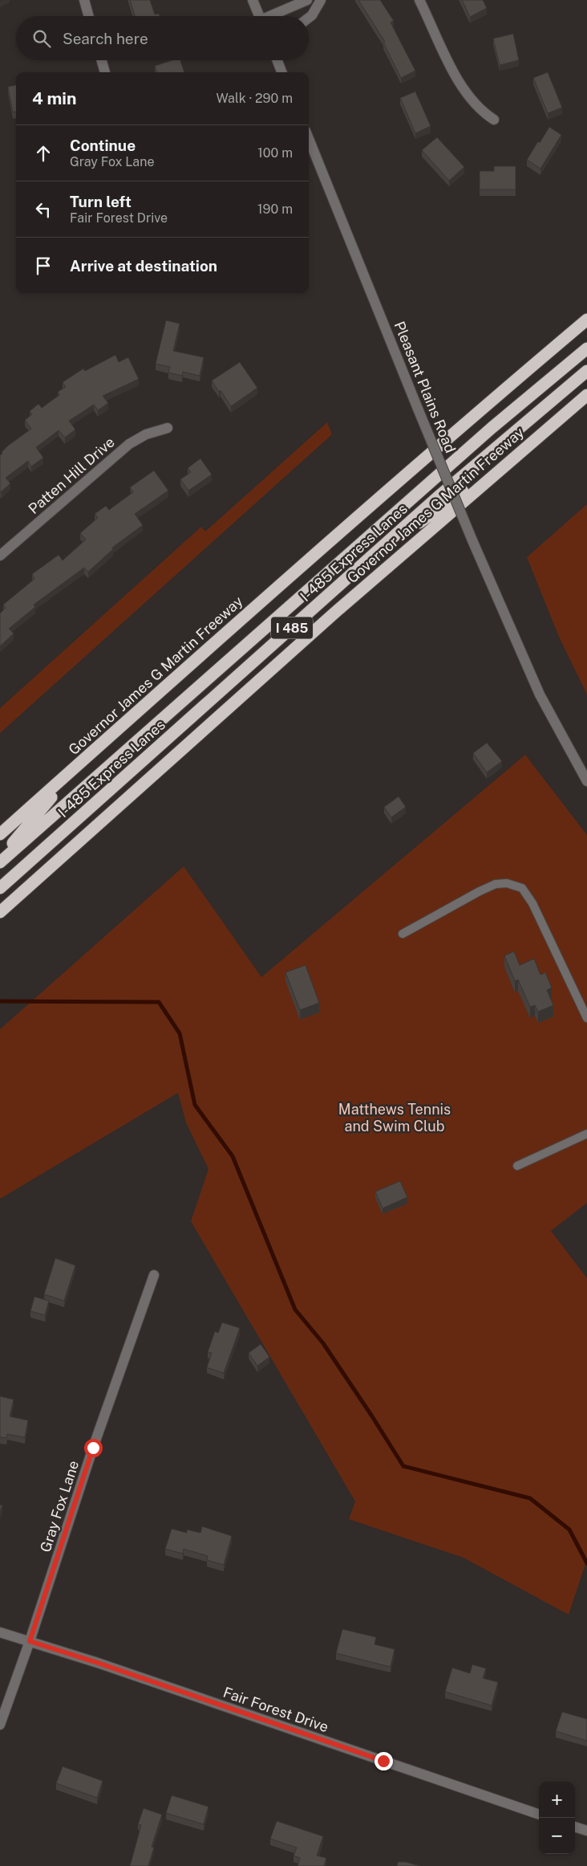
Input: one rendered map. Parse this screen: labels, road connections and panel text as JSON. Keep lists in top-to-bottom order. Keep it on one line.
{"streets":{"highway":["Governor James G Martin Freeway","I-485 Express Lanes","I 485"],"street":["Pleasant Plains Road","Patten Hill Drive","Gray Fox Lane","Fair Forest Drive"]},"crossings":[["Gray Fox Lane","Fair Forest Drive"]],"parks":["Matthews Tennis and Swim Club"],"page":{"search":"Search here","heading":["4 min","Walk · 290 m"],"list":[["Continue","Gray Fox Lane","100 m"],["Turn left","Fair Forest Drive","190 m"],"Arrive at destination"],"map_buttons":["+","−"]}}
